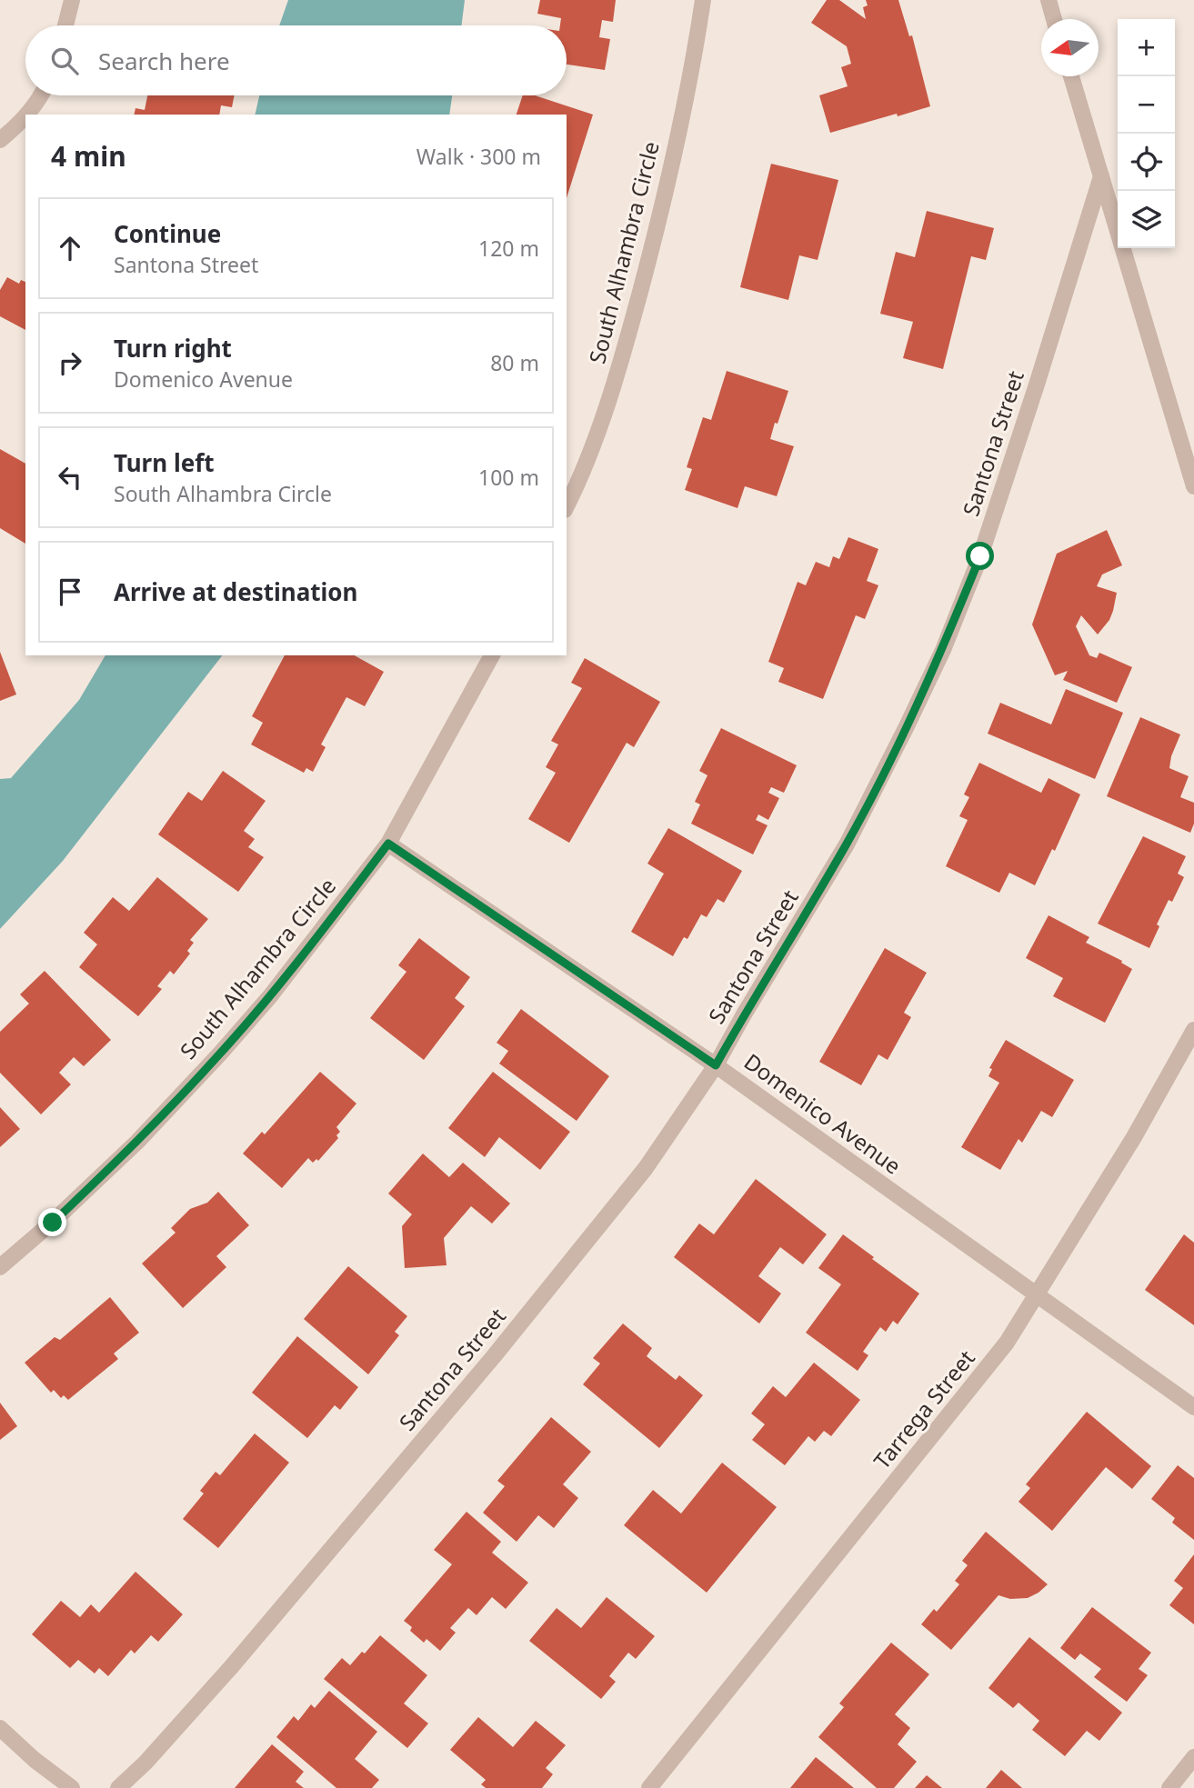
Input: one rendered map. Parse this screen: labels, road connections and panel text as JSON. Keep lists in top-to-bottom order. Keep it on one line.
{"streets":{"street":["South Alhambra Circle","Santona Street","Domenico Avenue","Tarrega Street"]},"crossings":[["South Alhambra Circle","Domenico Avenue"],["Santona Street","Domenico Avenue"],["Domenico Avenue","Tarrega Street"]],"north":"left","page":{"map_buttons":["+","−"],"search":"Search here","heading":["4 min","Walk · 300 m"],"list":[["Continue","Santona Street","120 m"],["Turn right","Domenico Avenue","80 m"],["Turn left","South Alhambra Circle","100 m"],"Arrive at destination"]}}
